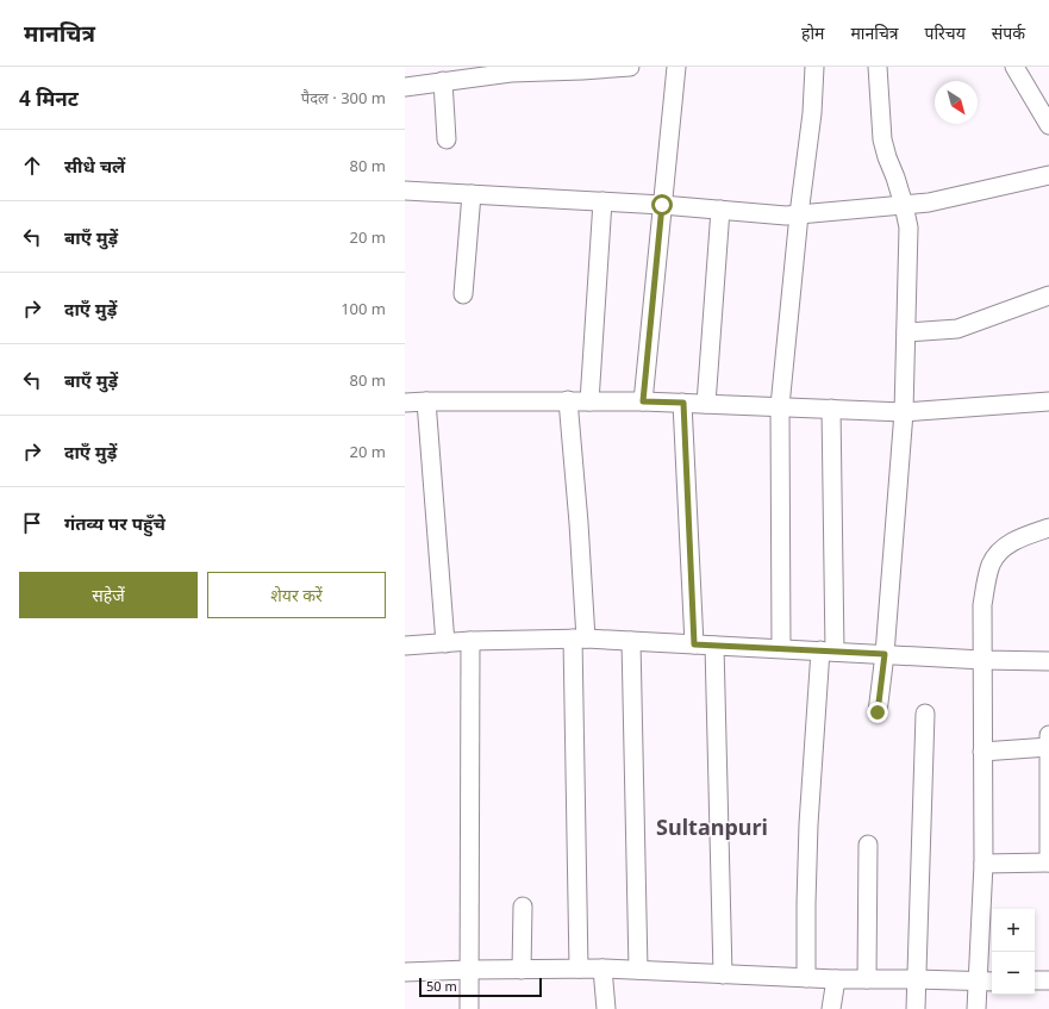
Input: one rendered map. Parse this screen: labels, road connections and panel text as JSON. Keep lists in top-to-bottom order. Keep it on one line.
{"districts":["Sultanpuri"],"scale_bar":"50 m","north":"bottom right","page":{"header":"मानचित्र","nav":["होम","मानचित्र","परिचय","संपर्क"],"heading":["4 मिनट","पैदल · 300 m"],"list":[["सीधे चलें","80 m"],["बाएँ मुड़ें","20 m"],["दाएँ मुड़ें","100 m"],["बाएँ मुड़ें","80 m"],["दाएँ मुड़ें","20 m"],"गंतव्य पर पहुँचे"],"buttons":["सहेजें","शेयर करें"],"map_buttons":["+","−"],"scale":"50 m"}}
